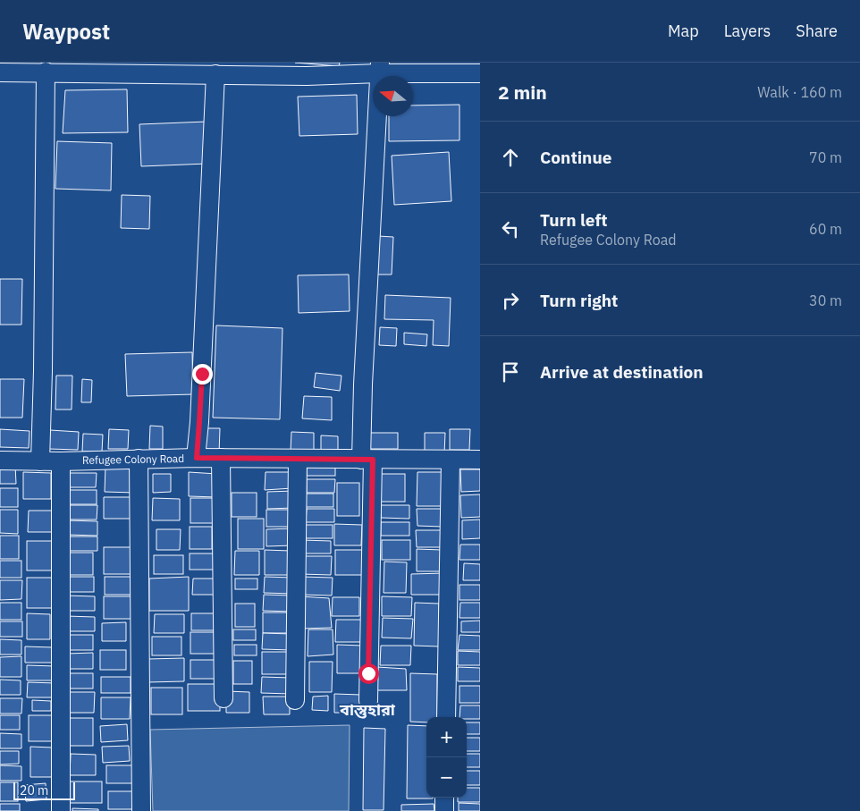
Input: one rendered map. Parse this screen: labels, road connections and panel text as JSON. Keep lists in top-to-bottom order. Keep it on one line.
{"streets":{"street":["Refugee Colony Road"]},"districts":["বাস্তুহারা"],"scale_bar":"20 m","north":"left","page":{"header":"Waypost","nav":["Map","Layers","Share"],"heading":["2 min","Walk · 160 m"],"list":[["Continue","70 m"],["Turn left","Refugee Colony Road","60 m"],["Turn right","30 m"],"Arrive at destination"],"map_buttons":["+","−"],"scale":"20 m"}}
